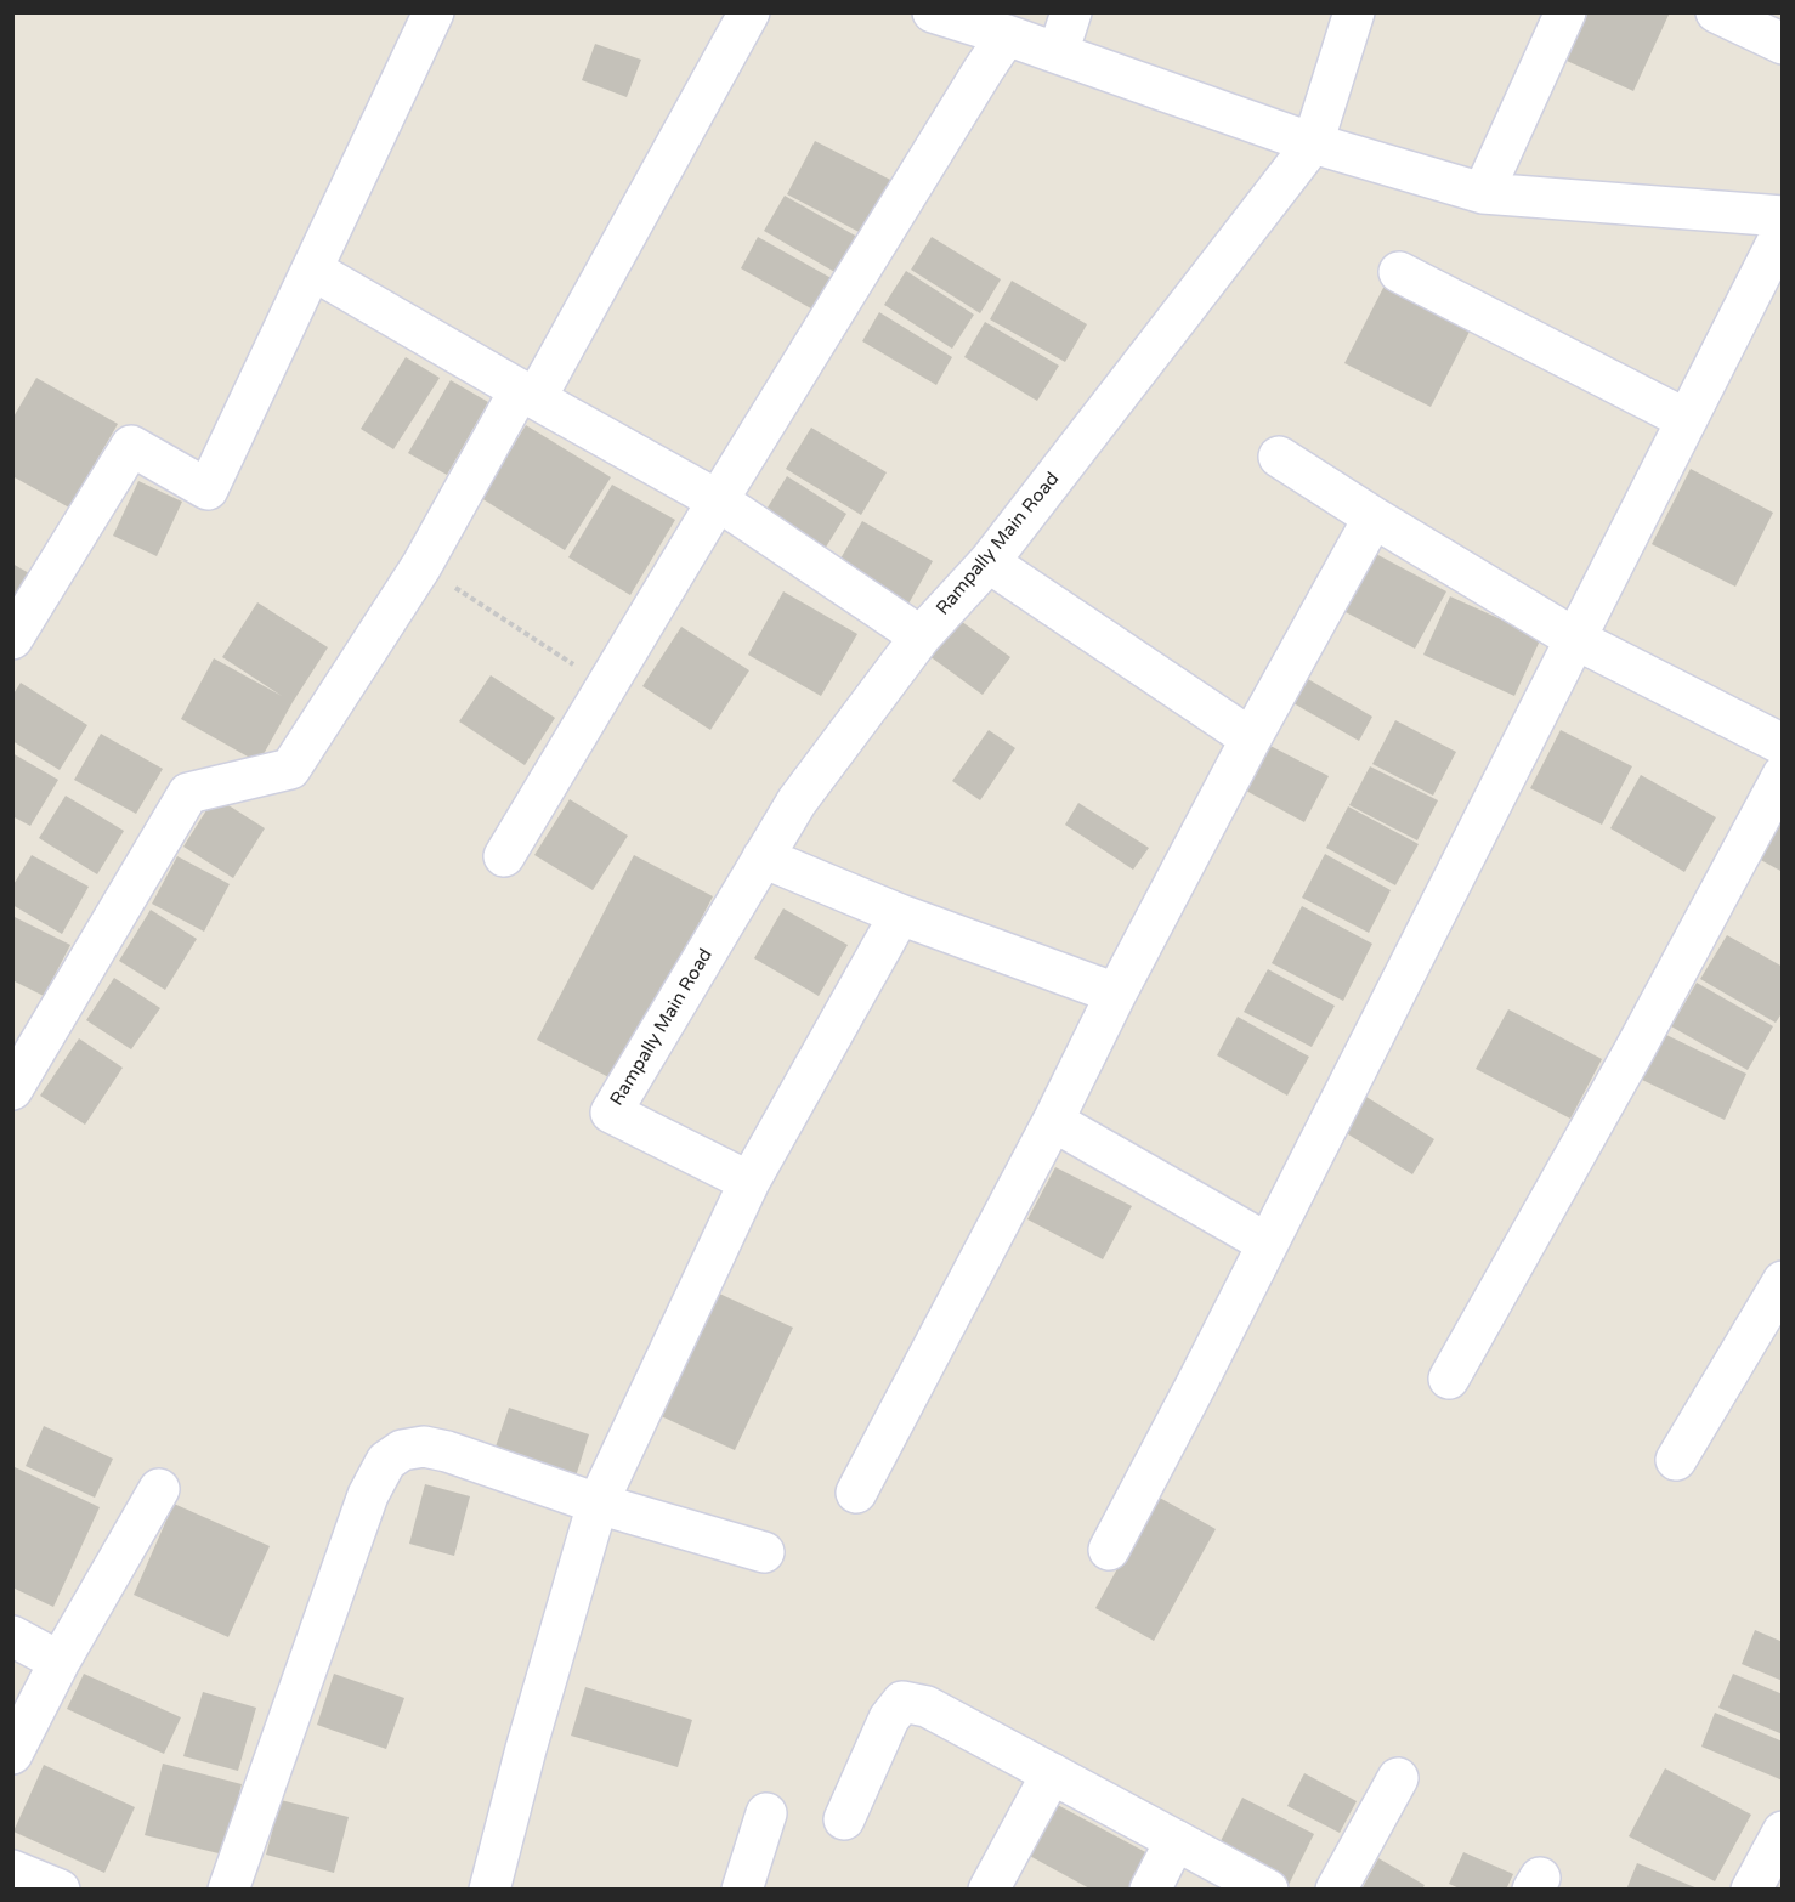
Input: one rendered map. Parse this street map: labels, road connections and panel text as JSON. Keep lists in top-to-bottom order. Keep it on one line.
{"streets":{"street":["Rampally Main Road"]}}
